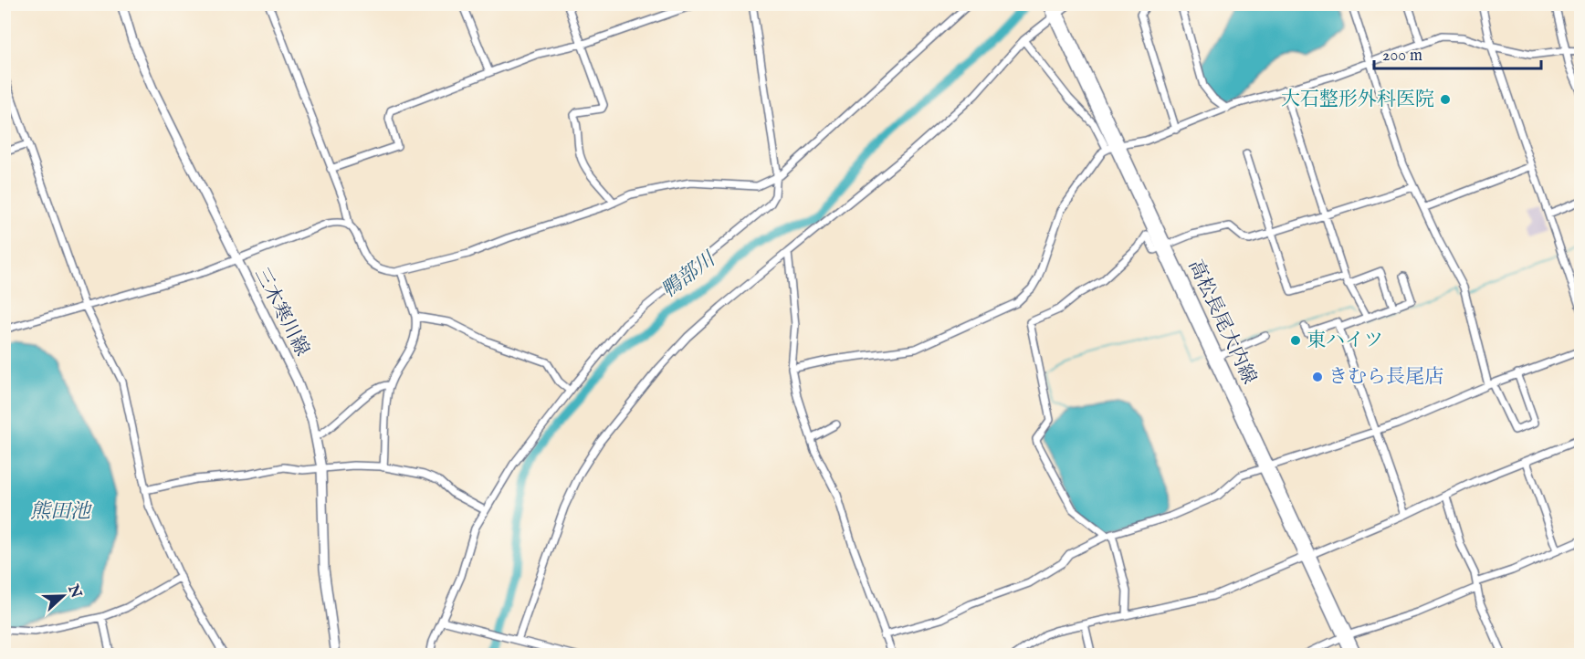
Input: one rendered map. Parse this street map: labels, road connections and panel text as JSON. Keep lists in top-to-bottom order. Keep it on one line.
{"streets":{"main road":["三木寒川線","高松長尾大内線"]},"water":["鴨部川","熊田池"],"places":["大石整形外科医院","東ハイツ","きむら長尾店"],"scale_bar":"200 m","north":"right"}
